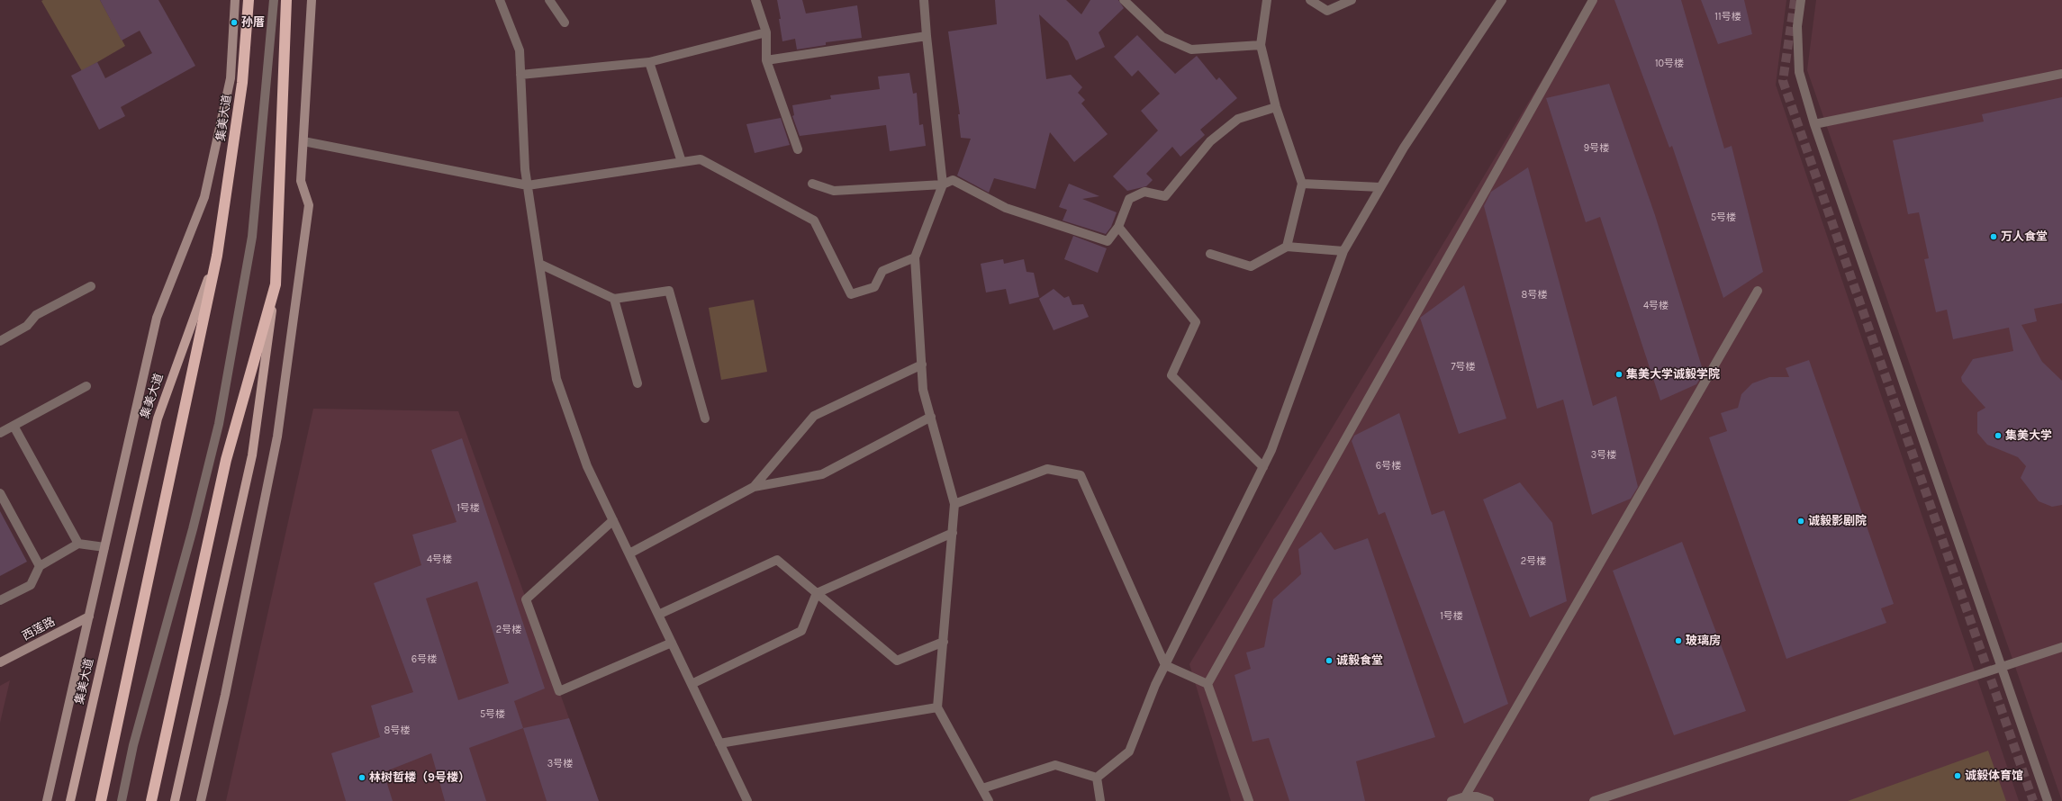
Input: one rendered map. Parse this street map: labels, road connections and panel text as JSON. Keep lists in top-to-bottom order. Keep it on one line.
{"streets":{"highway":["集美大道"],"main road":["西莲路"]},"places":["孙厝","万人食堂","集美大学诚毅学院","集美大学","诚毅影剧院","玻璃房","诚毅食堂","诚毅体育馆","林树哲楼（9号楼）"],"house_numbers":["11号楼","10号楼","9号楼","5号楼","8号楼","4号楼","7号楼","3号楼","6号楼","1号楼","4号楼","2号楼","1号楼","2号楼","6号楼","5号楼","8号楼","3号楼"]}
